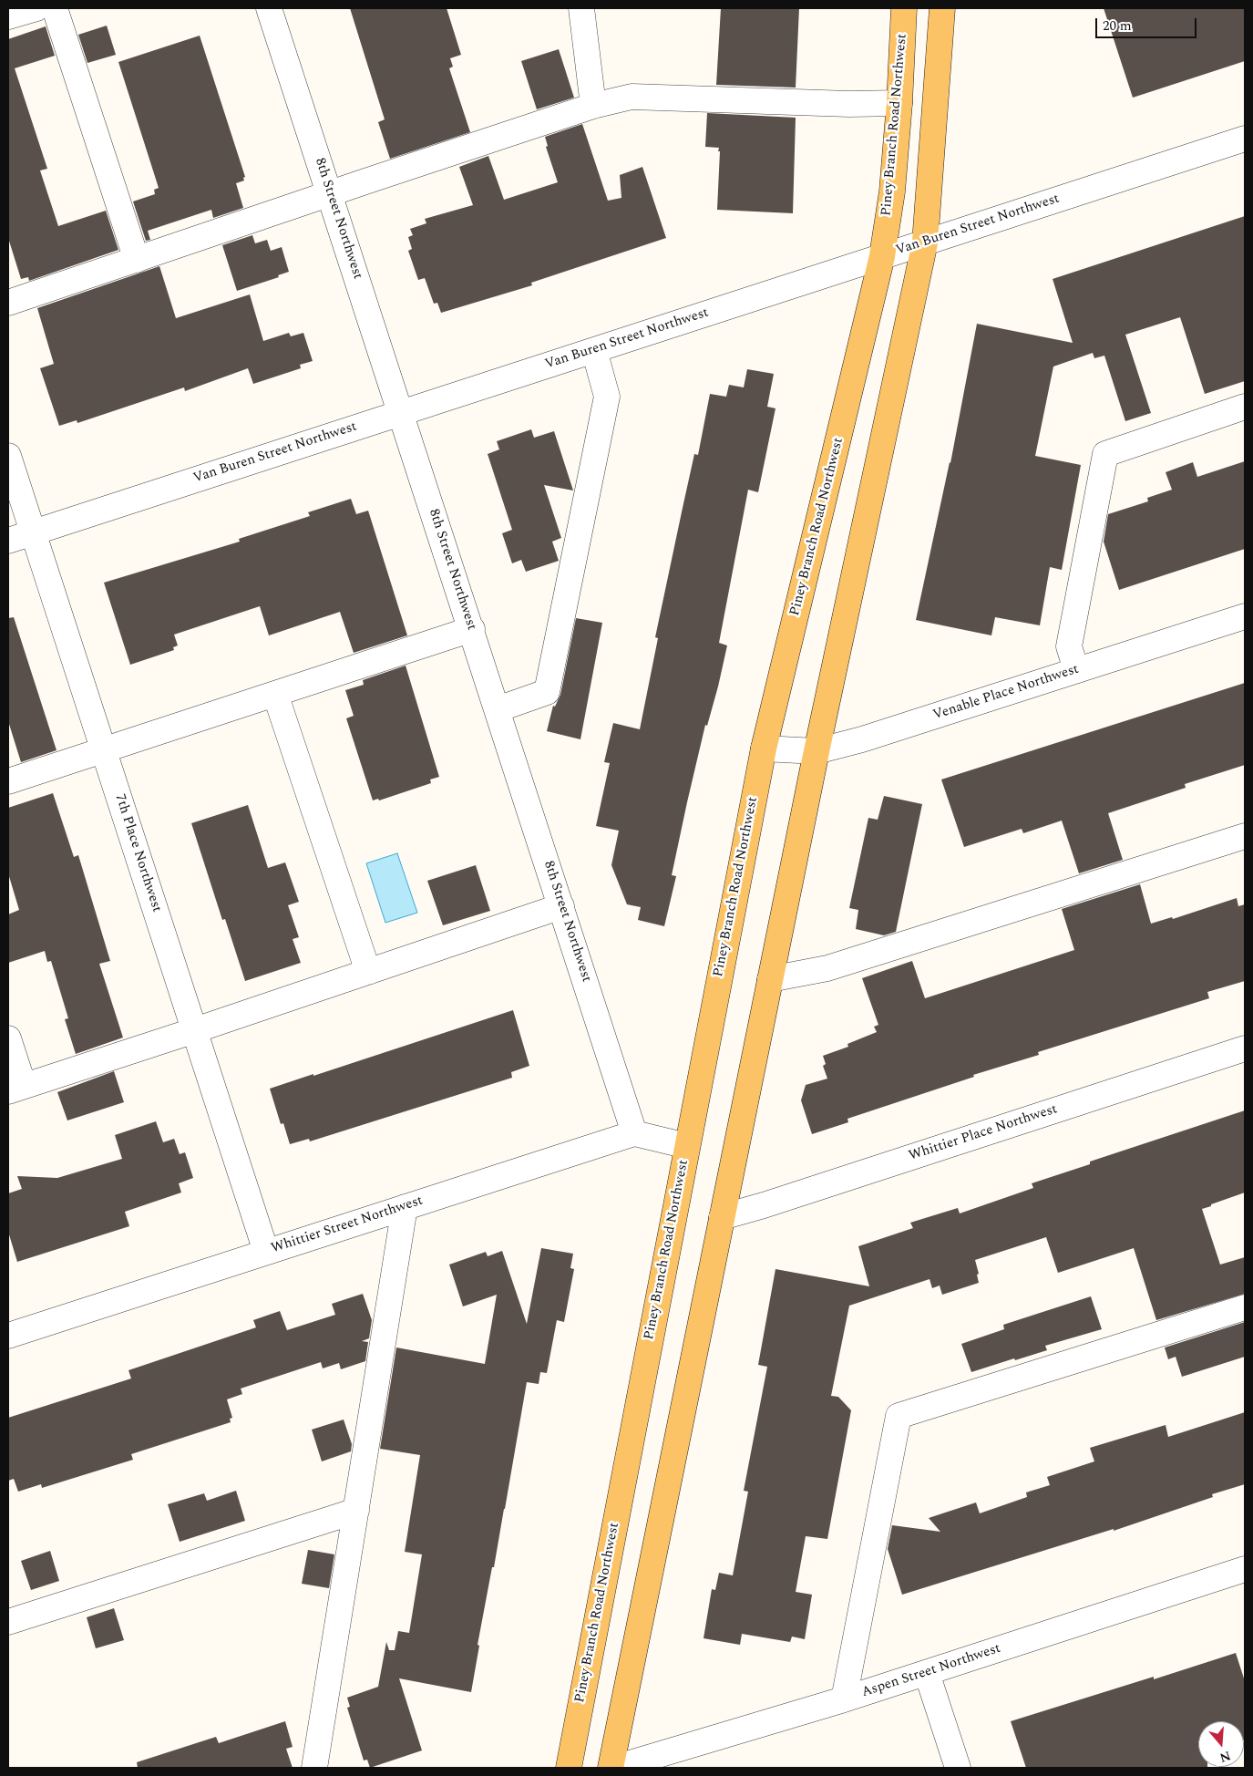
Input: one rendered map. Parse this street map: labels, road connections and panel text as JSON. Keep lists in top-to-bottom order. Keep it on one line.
{"streets":{"main road":["Piney Branch Road Northwest"],"street":["8th Street Northwest","Van Buren Street Northwest","Venable Place Northwest","7th Place Northwest","Whittier Place Northwest","Whittier Street Northwest","Aspen Street Northwest"]},"crossings":[["Piney Branch Road Northwest","Van Buren Street Northwest"],["Piney Branch Road Northwest","Venable Place Northwest"],["8th Street Northwest","Van Buren Street Northwest"],["8th Street Northwest","Whittier Street Northwest"],["Van Buren Street Northwest","7th Place Northwest"],["7th Place Northwest","Whittier Street Northwest"]],"scale_bar":"20 m","north":"bottom"}
